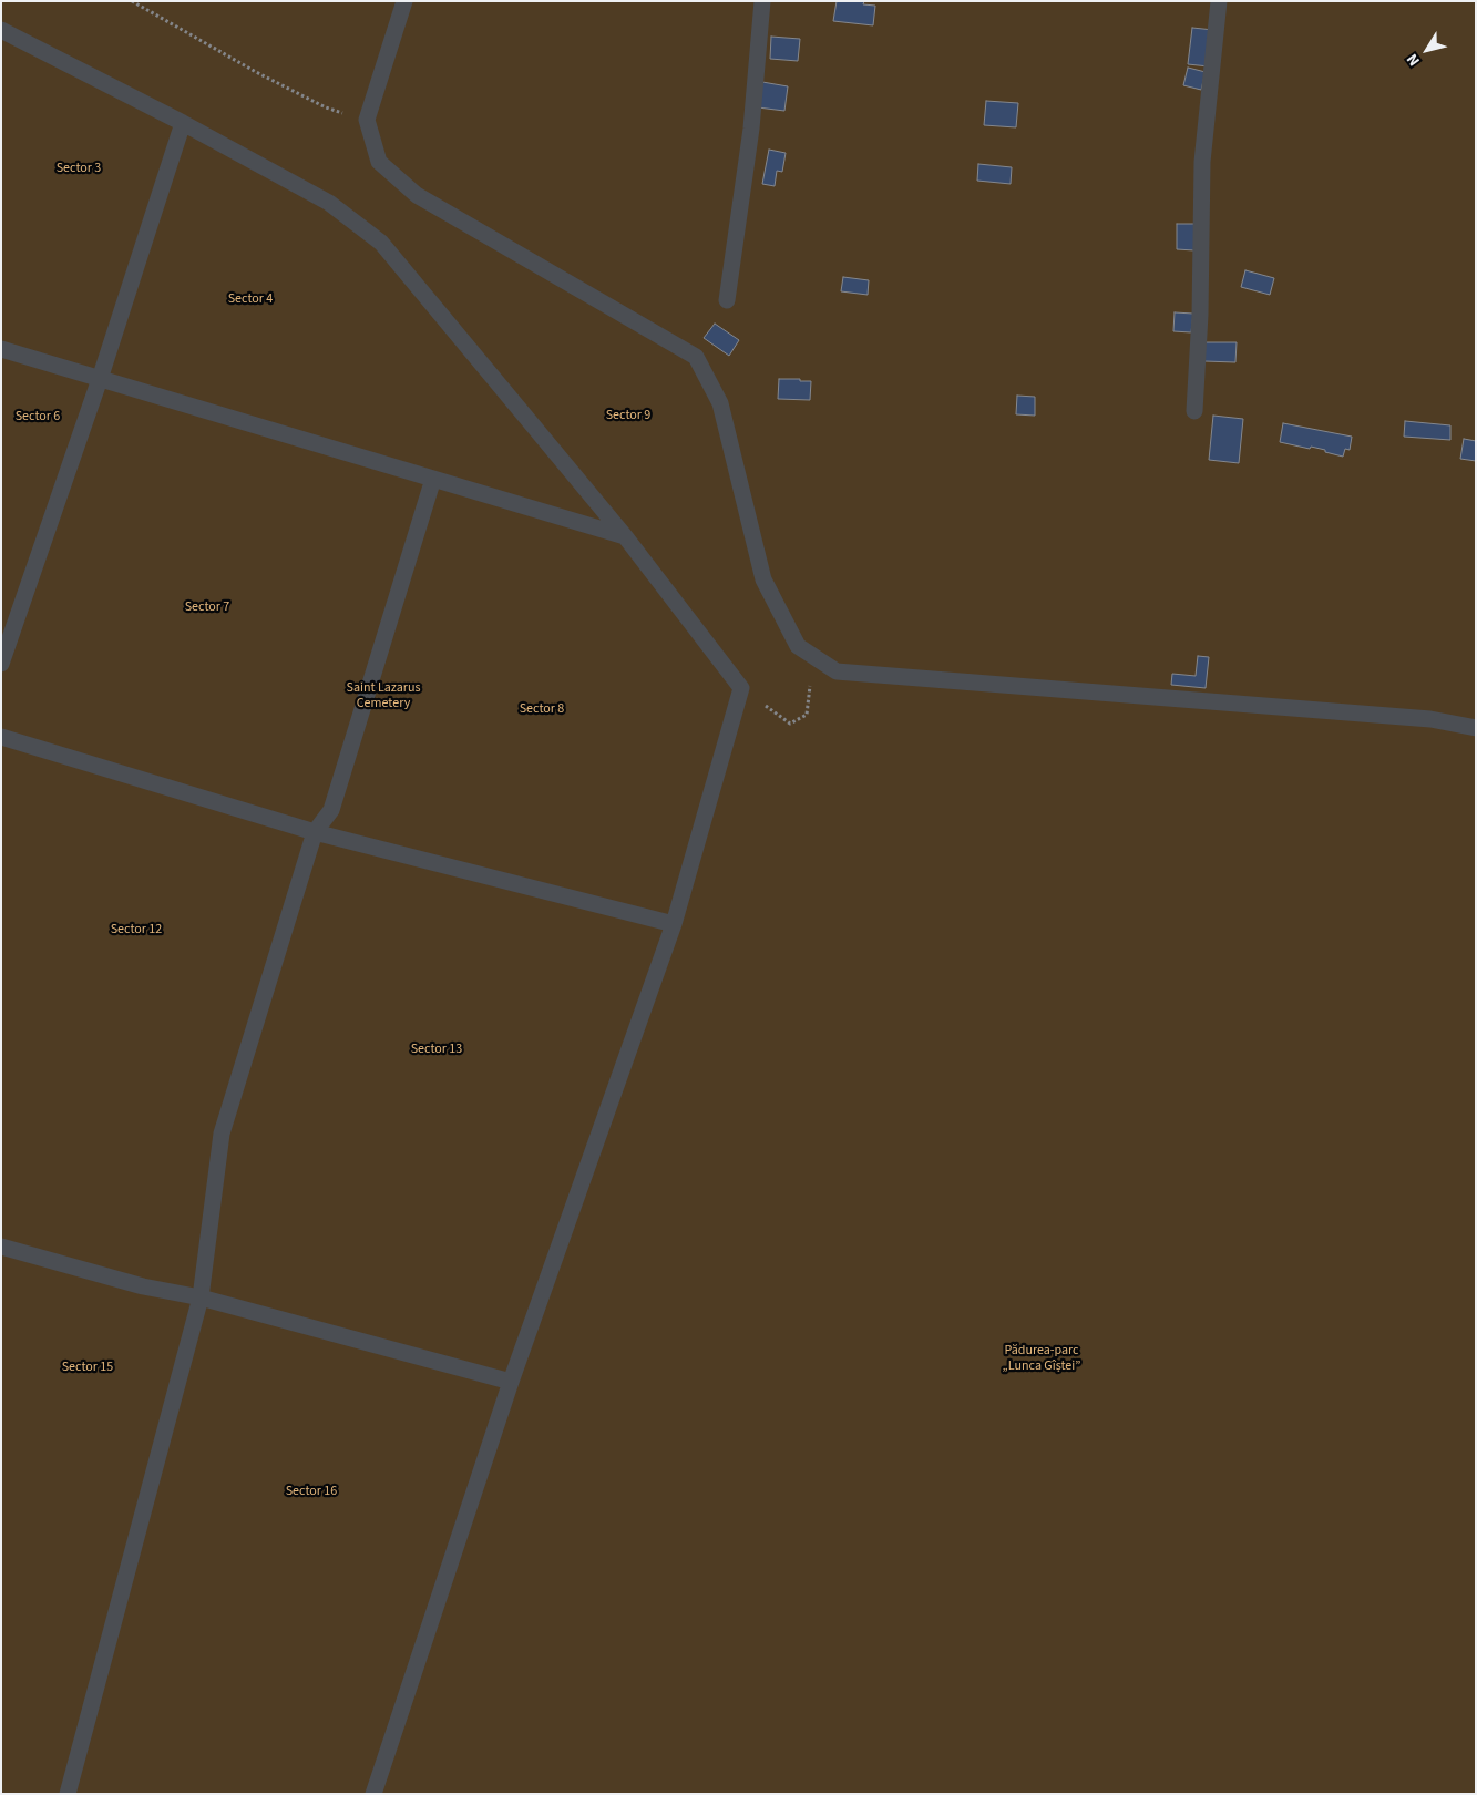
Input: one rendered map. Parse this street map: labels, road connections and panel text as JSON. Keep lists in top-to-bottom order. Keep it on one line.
{"parks":["Sector 3","Sector 4","Sector 9","Sector 6","Sector 7","Saint Lazarus Cemetery","Sector 8","Sector 12","Sector 13","Pădurea-parc „Lunca Gîștei”","Sector 15","Sector 16"],"north":"bottom left"}
